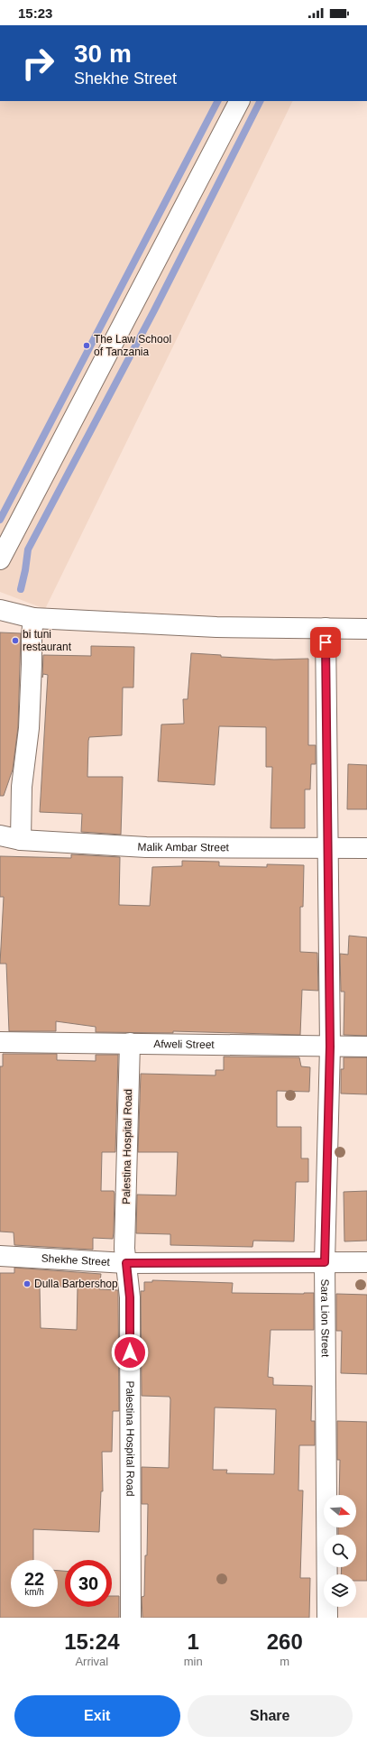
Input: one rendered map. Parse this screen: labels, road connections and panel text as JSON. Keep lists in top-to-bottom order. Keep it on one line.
{"streets":{"street":["Malik Ambar Street","Afweli Street","Palestina Hospital Road","Shekhe Street","Sara Lion Street"]},"crossings":[["Malik Ambar Street","Sara Lion Street"],["Afweli Street","Palestina Hospital Road"],["Afweli Street","Sara Lion Street"],["Palestina Hospital Road","Shekhe Street"],["Shekhe Street","Sara Lion Street"]],"places":["The Law School of Tanzania","bi tuni restaurant","Dulla Barbershop"],"north":"right","page":{"status":"15:23","turn":["30 m","Shekhe Street"],"speed":"22 km/h","limit":"30","eta":["15:24","Arrival","1","min","260","m"],"buttons":["Exit","Share"]}}
